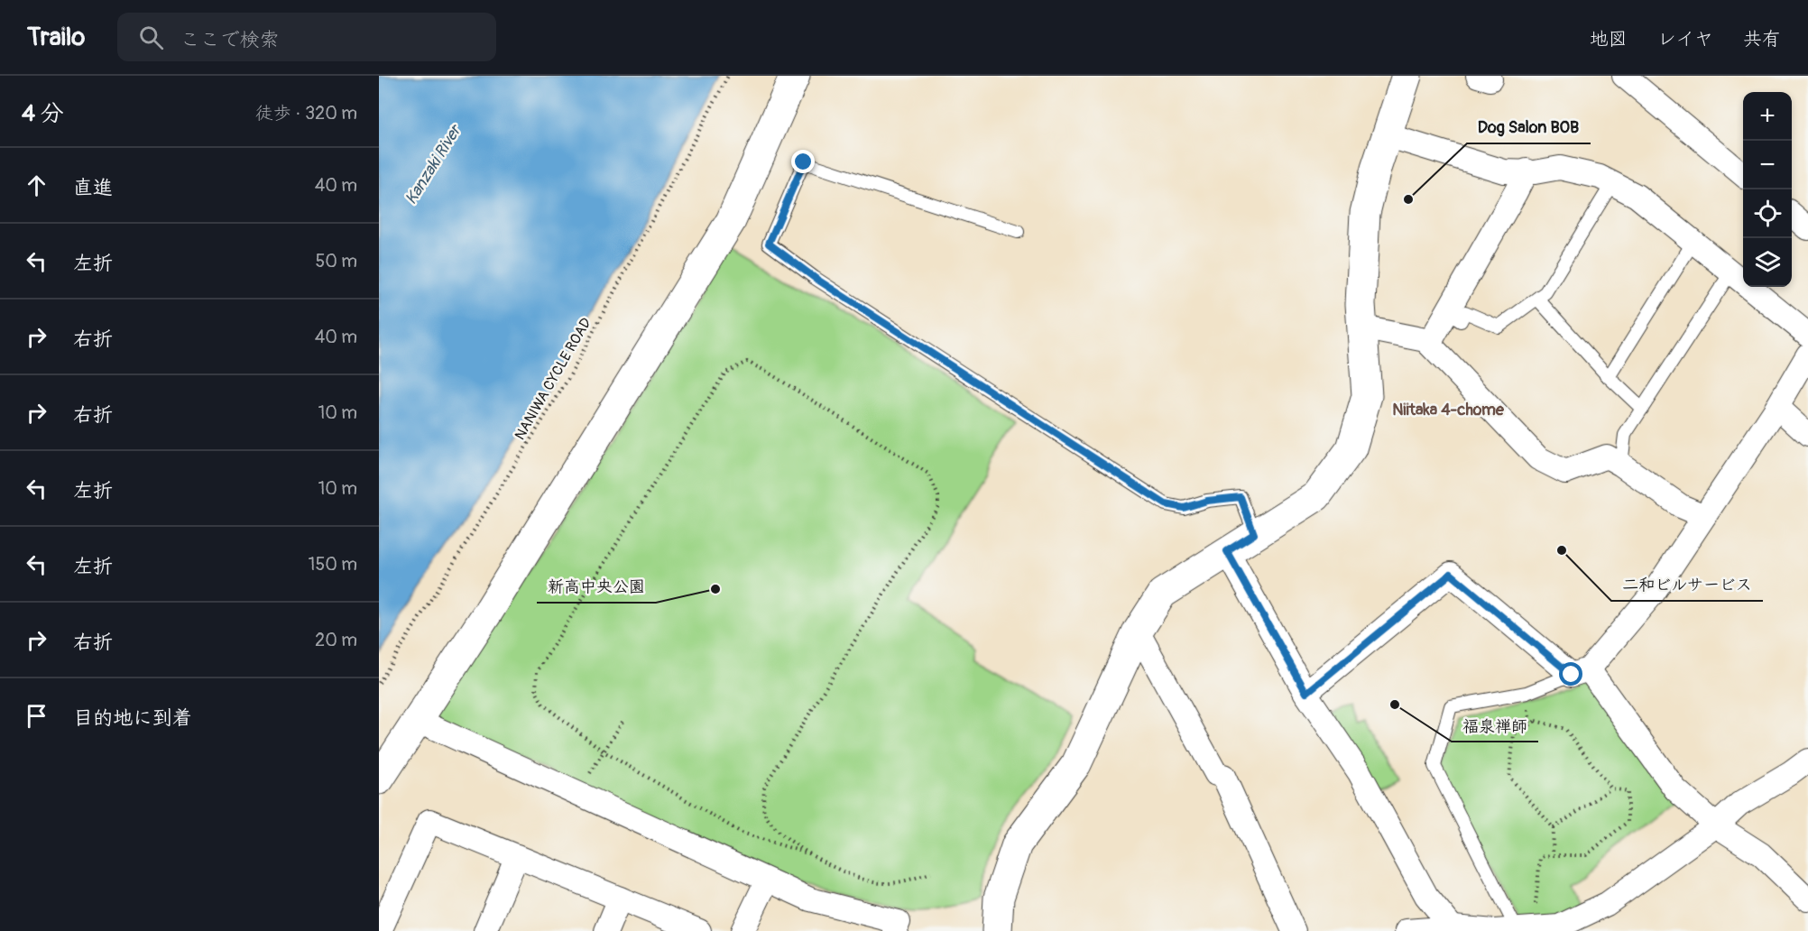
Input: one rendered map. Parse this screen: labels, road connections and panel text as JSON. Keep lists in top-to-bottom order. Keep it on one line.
{"streets":{"path":["NANIWA CYCLE ROAD"]},"districts":["Niitaka 4-chome"],"water":["Kanzaki River"],"places":["Dog Salon BOB","二和ビルサービス","新高中央公園","福泉禅師"],"page":{"header":"Trailo","search":"ここで検索","nav":["地図","レイヤ","共有"],"heading":["4 分","徒歩 · 320 m"],"map_buttons":["+","−"],"list":[["直進","40 m"],["左折","50 m"],["右折","40 m"],["右折","10 m"],["左折","10 m"],["左折","150 m"],["右折","20 m"],"目的地に到着"]}}
